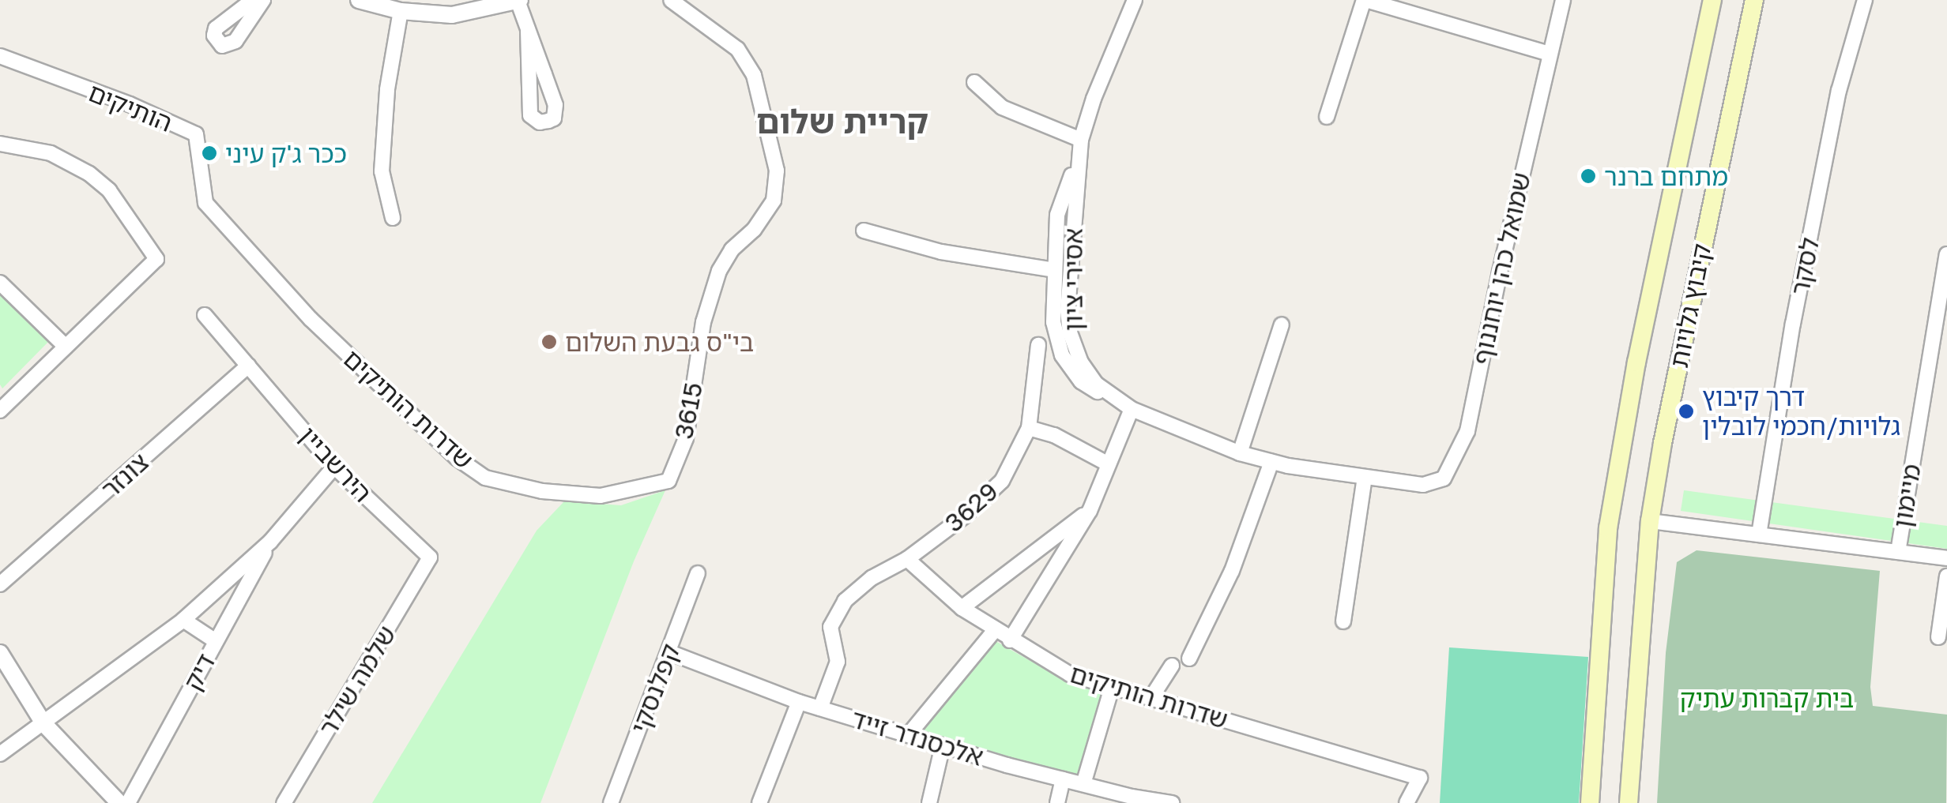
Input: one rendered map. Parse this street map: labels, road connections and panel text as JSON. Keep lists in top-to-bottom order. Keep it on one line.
{"streets":{"main road":["קיבוץ גלויות"],"street":["הותיקים","לסקר","שמואל כהן יוחננוף","אסירי ציון","שדרות הותיקים","3615","הירשביין","צונזר","מיימון","3629","דיק","שלמה שילר","קפלנסקי","אלכסנדר זייד"]},"crossings":[["הותיקים","שדרות הותיקים"],["שמואל כהן יוחננוף","אסירי ציון"],["שדרות הותיקים","3615"],["שדרות הותיקים","3629"],["הירשביין","צונזר"],["הירשביין","דיק"],["הירשביין","שלמה שילר"],["3629","אלכסנדר זייד"],["קפלנסקי","אלכסנדר זייד"]],"districts":["קריית שלום"],"parks":["בית קברות עתיק"],"places":["ככר ג'ק עיני","מתחם ברנר","בי\"ס גבעת השלום","דרך קיבוץ גלויות/חכמי לובלין"]}
